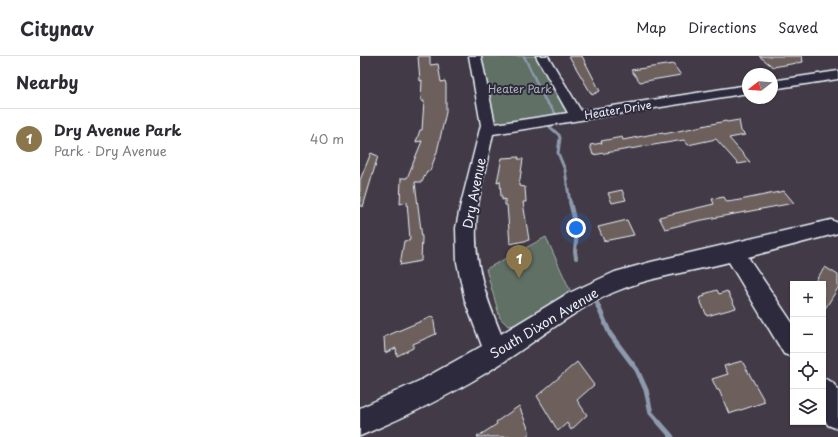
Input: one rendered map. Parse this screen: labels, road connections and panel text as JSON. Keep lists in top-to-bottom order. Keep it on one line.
{"streets":{"street":["Heater Drive","Dry Avenue","South Dixon Avenue"]},"crossings":[["Heater Drive","Dry Avenue"],["Dry Avenue","South Dixon Avenue"]],"parks":["Heater Park"],"north":"left","page":{"header":"Citynav","nav":["Map","Directions","Saved"],"heading":"Nearby","list":[{"mark":"1","name":"Dry Avenue Park","note":"Park · Dry Avenue","value":"40 m"}],"pins":"1","map_buttons":["+","−"]}}
